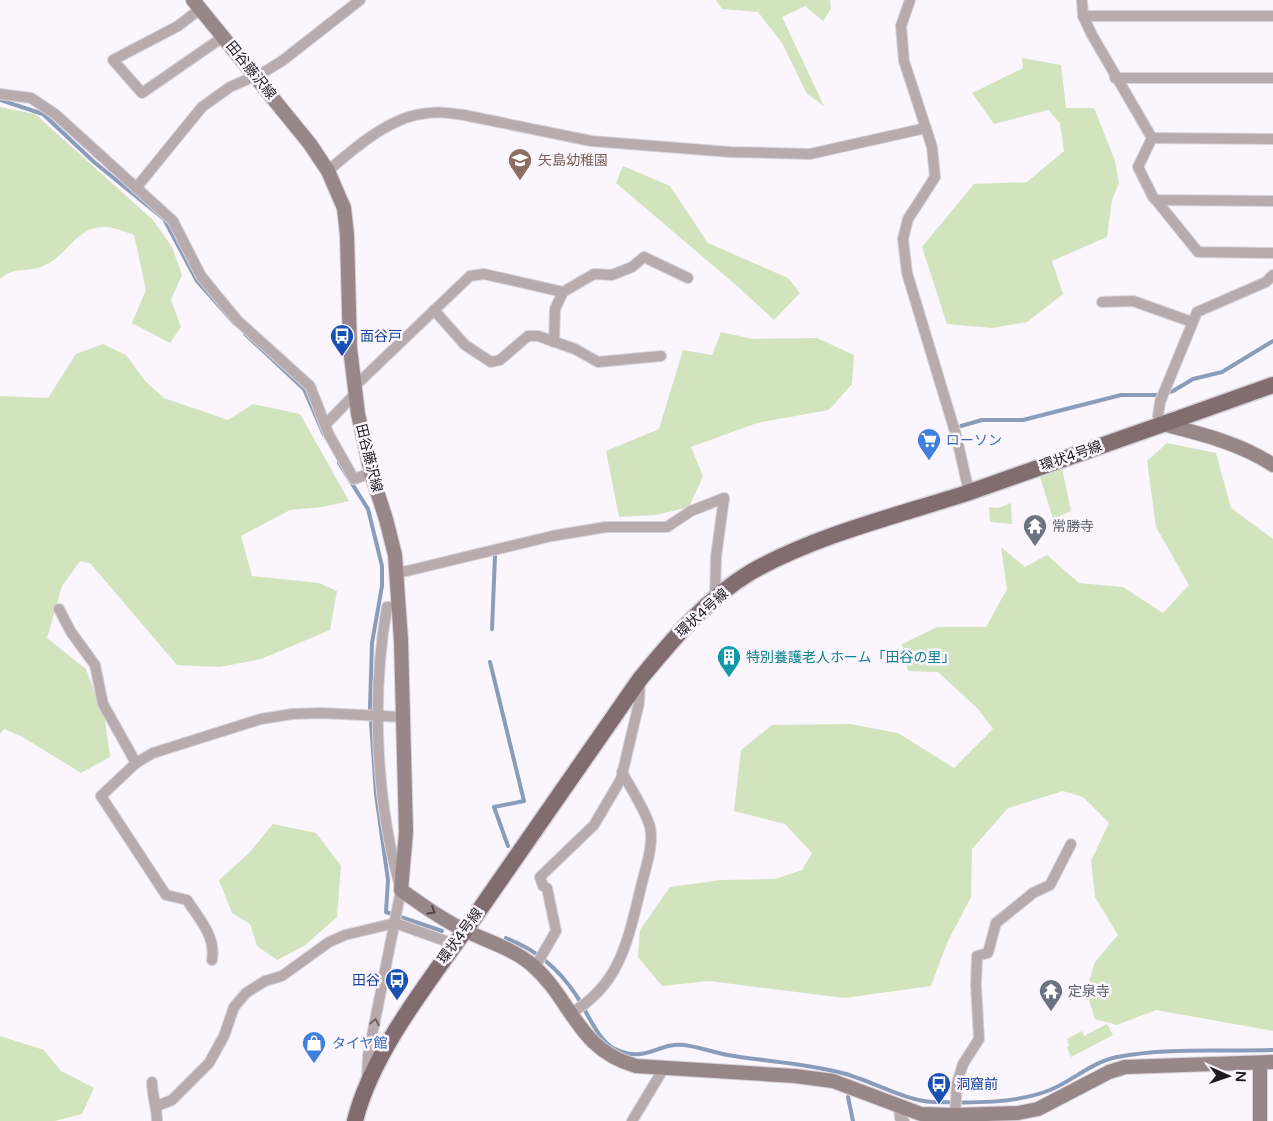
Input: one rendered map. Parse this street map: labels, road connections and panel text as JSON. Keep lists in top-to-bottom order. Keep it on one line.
{"streets":{"main road":["環状4号線"],"street":["田谷藤沢線"]},"places":{"school or university":["矢島幼稚園"],"bus stop":["面谷戸","田谷","洞窟前"],"supermarket":["ローソン"],"temple":["常勝寺","定泉寺"],"building":["特別養護老人ホーム「田谷の里」"],"shop":["タイヤ館"]},"north":"right"}
